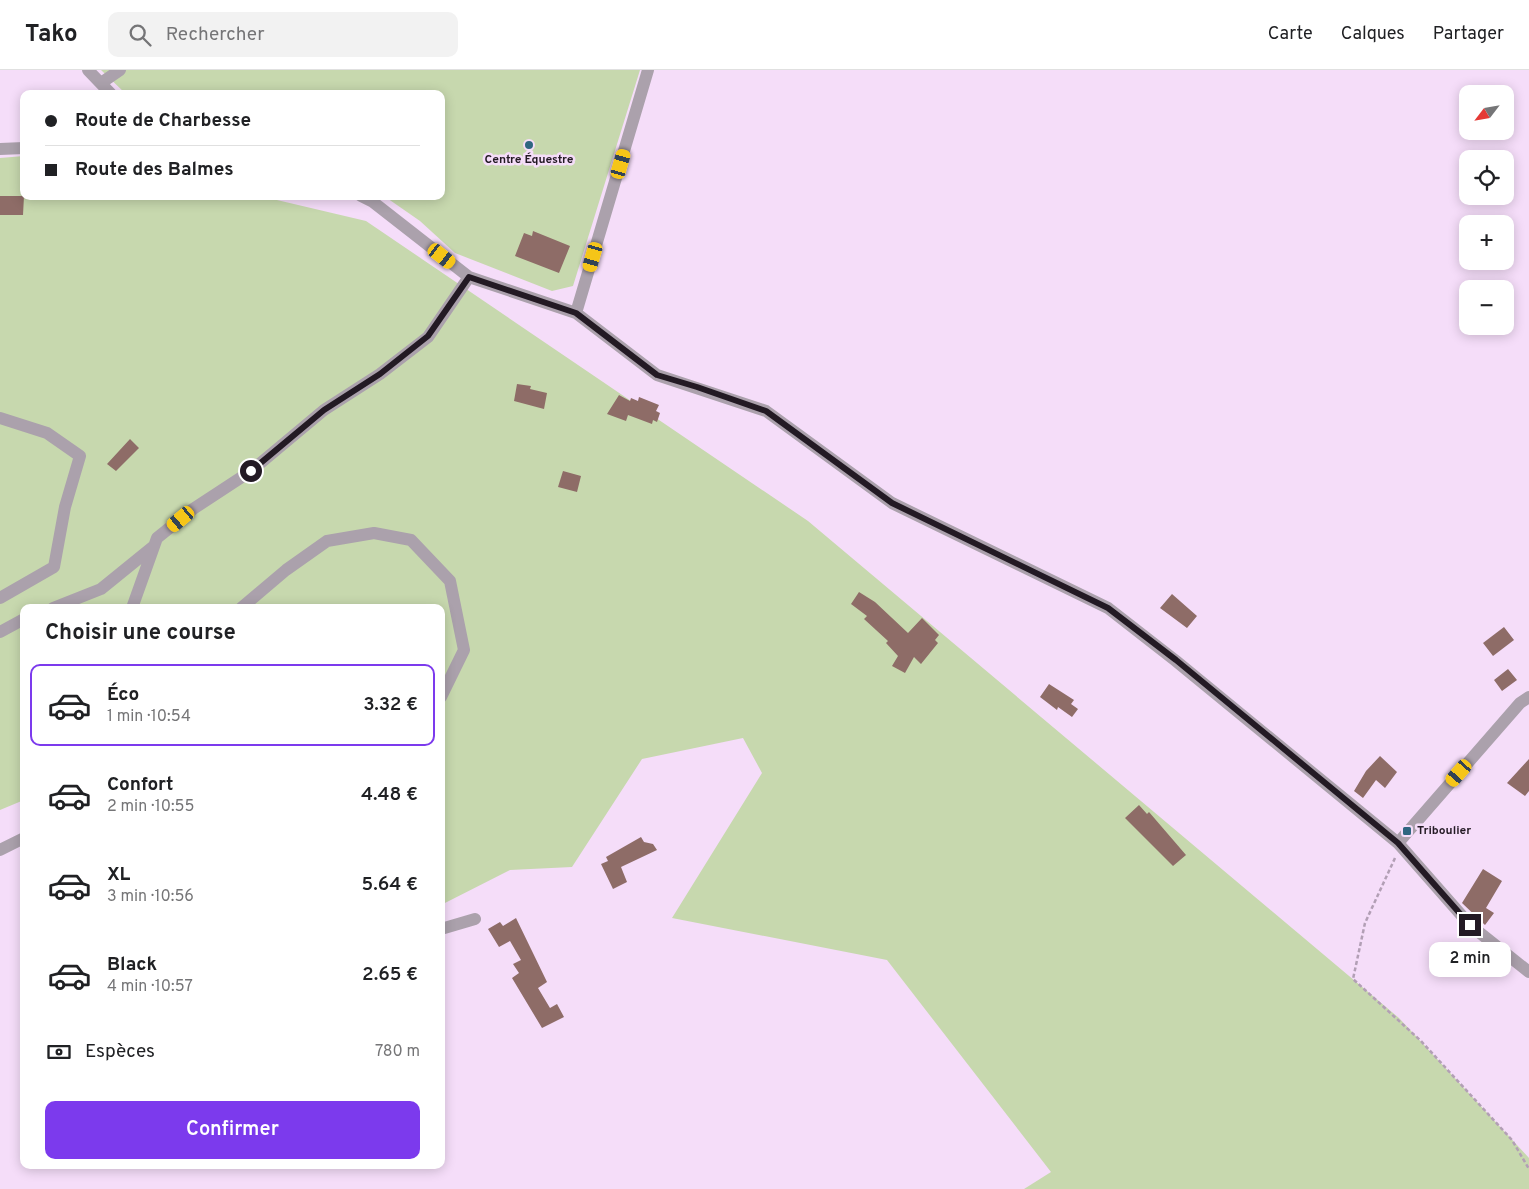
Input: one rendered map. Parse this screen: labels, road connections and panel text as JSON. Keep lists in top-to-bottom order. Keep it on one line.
{"places":{"other":["Centre Équestre"],"transit":["Triboulier"]},"north":"bottom left","page":{"header":"Tako","search":"Rechercher","nav":["Carte","Calques","Partager"],"map_buttons":["+","−"],"banner":["Route de Charbesse","Route des Balmes"],"heading":"Choisir une course","list":[{"name":"Éco","note":"1 min · 10:54","value":"3.32 €"},{"name":"Confort","note":"2 min · 10:55","value":"4.48 €"},{"name":"XL","note":"3 min · 10:56","value":"5.64 €"},{"name":"Black","note":"4 min · 10:57","value":"2.65 €"}],"bubble":"2 min","pay":["Espèces","780 m"],"buttons":"Confirmer"}}
